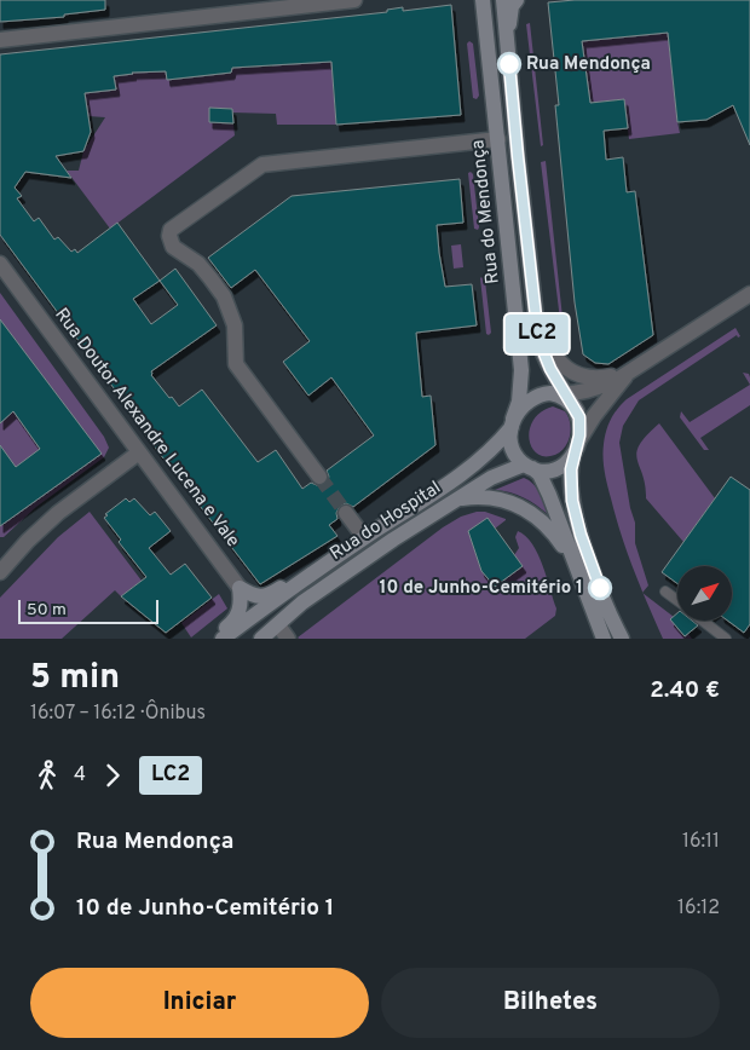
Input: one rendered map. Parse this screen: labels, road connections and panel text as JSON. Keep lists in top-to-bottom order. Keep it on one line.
{"streets":{"main road":["Rua do Mendonça","Rua do Hospital"],"street":["Rua Doutor Alexandre Lucena e Vale"]},"crossings":[["Rua do Mendonça","Rua do Hospital"],["Rua Doutor Alexandre Lucena e Vale","Rua do Hospital"]],"places":["Rua Mendonça","10 de Junho-Cemitério 1"],"lines":["bus line LC2"],"scale_bar":"50 m","north":"top right","page":{"on_map":"LC2","scale":"50 m","heading":["5 min","16:07 – 16:12 · Ônibus","2.40 €"],"legs":["4","LC2"],"list":[{"name":"Rua Mendonça","value":"16:11"},{"name":"10 de Junho-Cemitério 1","value":"16:12"}],"buttons":["Iniciar","Bilhetes"]}}
